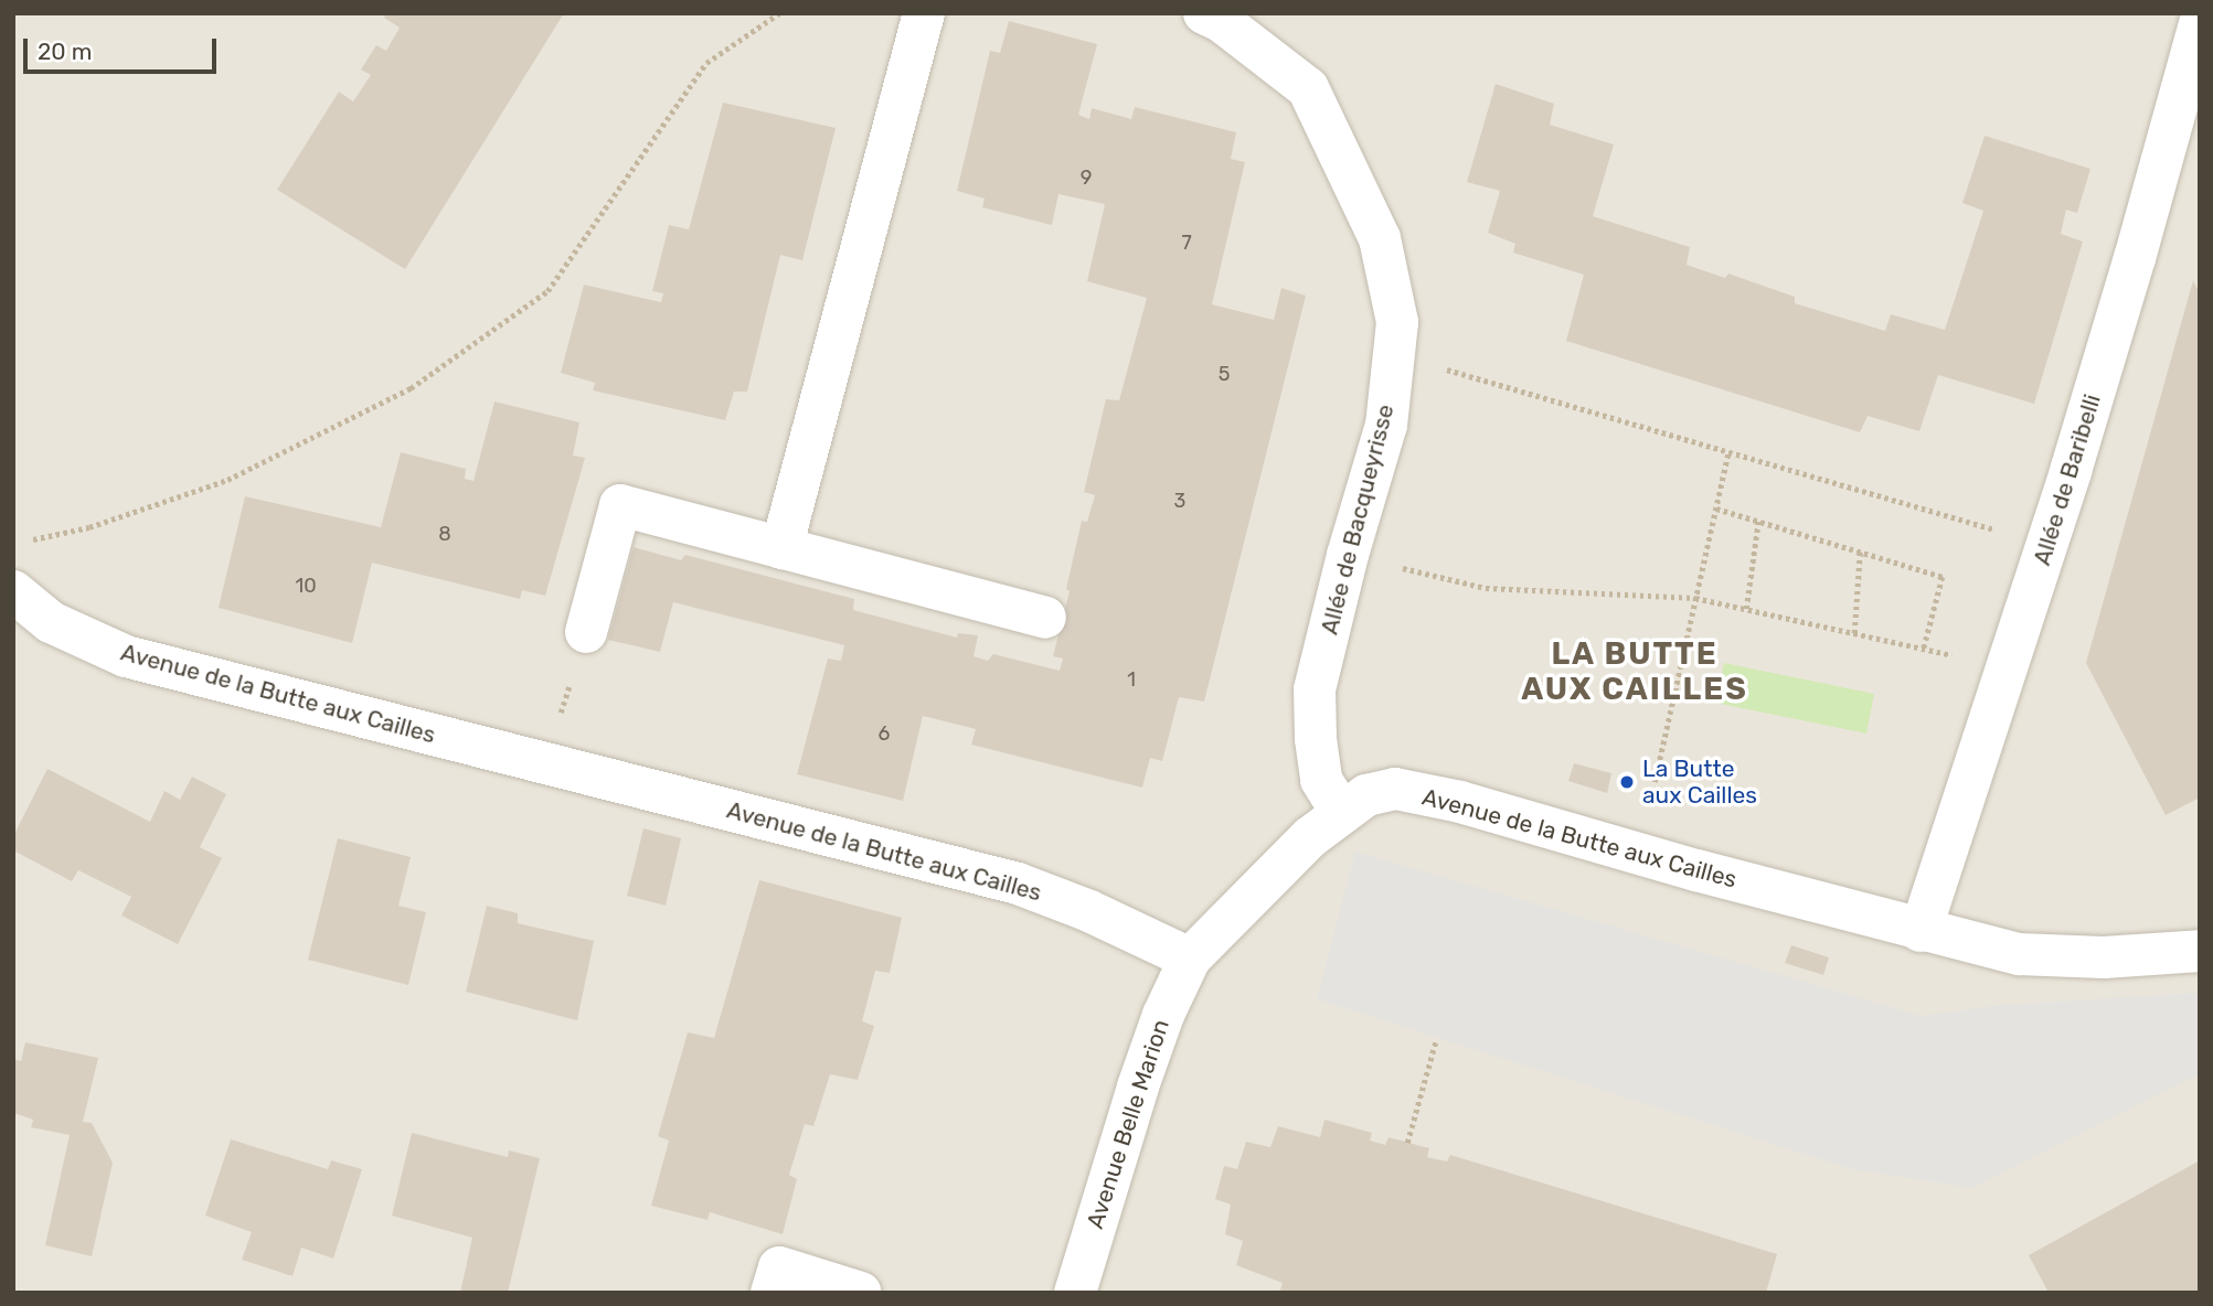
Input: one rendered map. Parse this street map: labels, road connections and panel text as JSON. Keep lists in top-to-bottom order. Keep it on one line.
{"streets":{"street":["Allée de Baribelli","Allée de Bacqueyrisse","Avenue de la Butte aux Cailles","Avenue Belle Marion"]},"crossings":[["Allée de Baribelli","Avenue de la Butte aux Cailles"],["Allée de Bacqueyrisse","Avenue de la Butte aux Cailles"],["Avenue de la Butte aux Cailles","Avenue Belle Marion"]],"districts":["LA BUTTE AUX CAILLES"],"places":["La Butte aux Cailles"],"house_numbers":["9","7","5","3","8","10","1","6"],"scale_bar":"20 m"}
